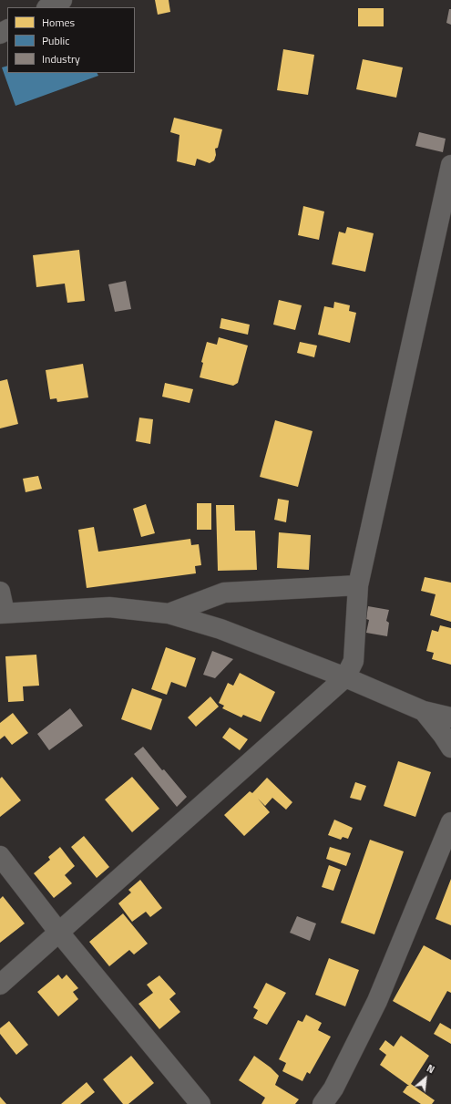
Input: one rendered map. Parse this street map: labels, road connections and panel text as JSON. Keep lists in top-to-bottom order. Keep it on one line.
{"legend":["Homes","Public","Industry"],"north":"top right"}
